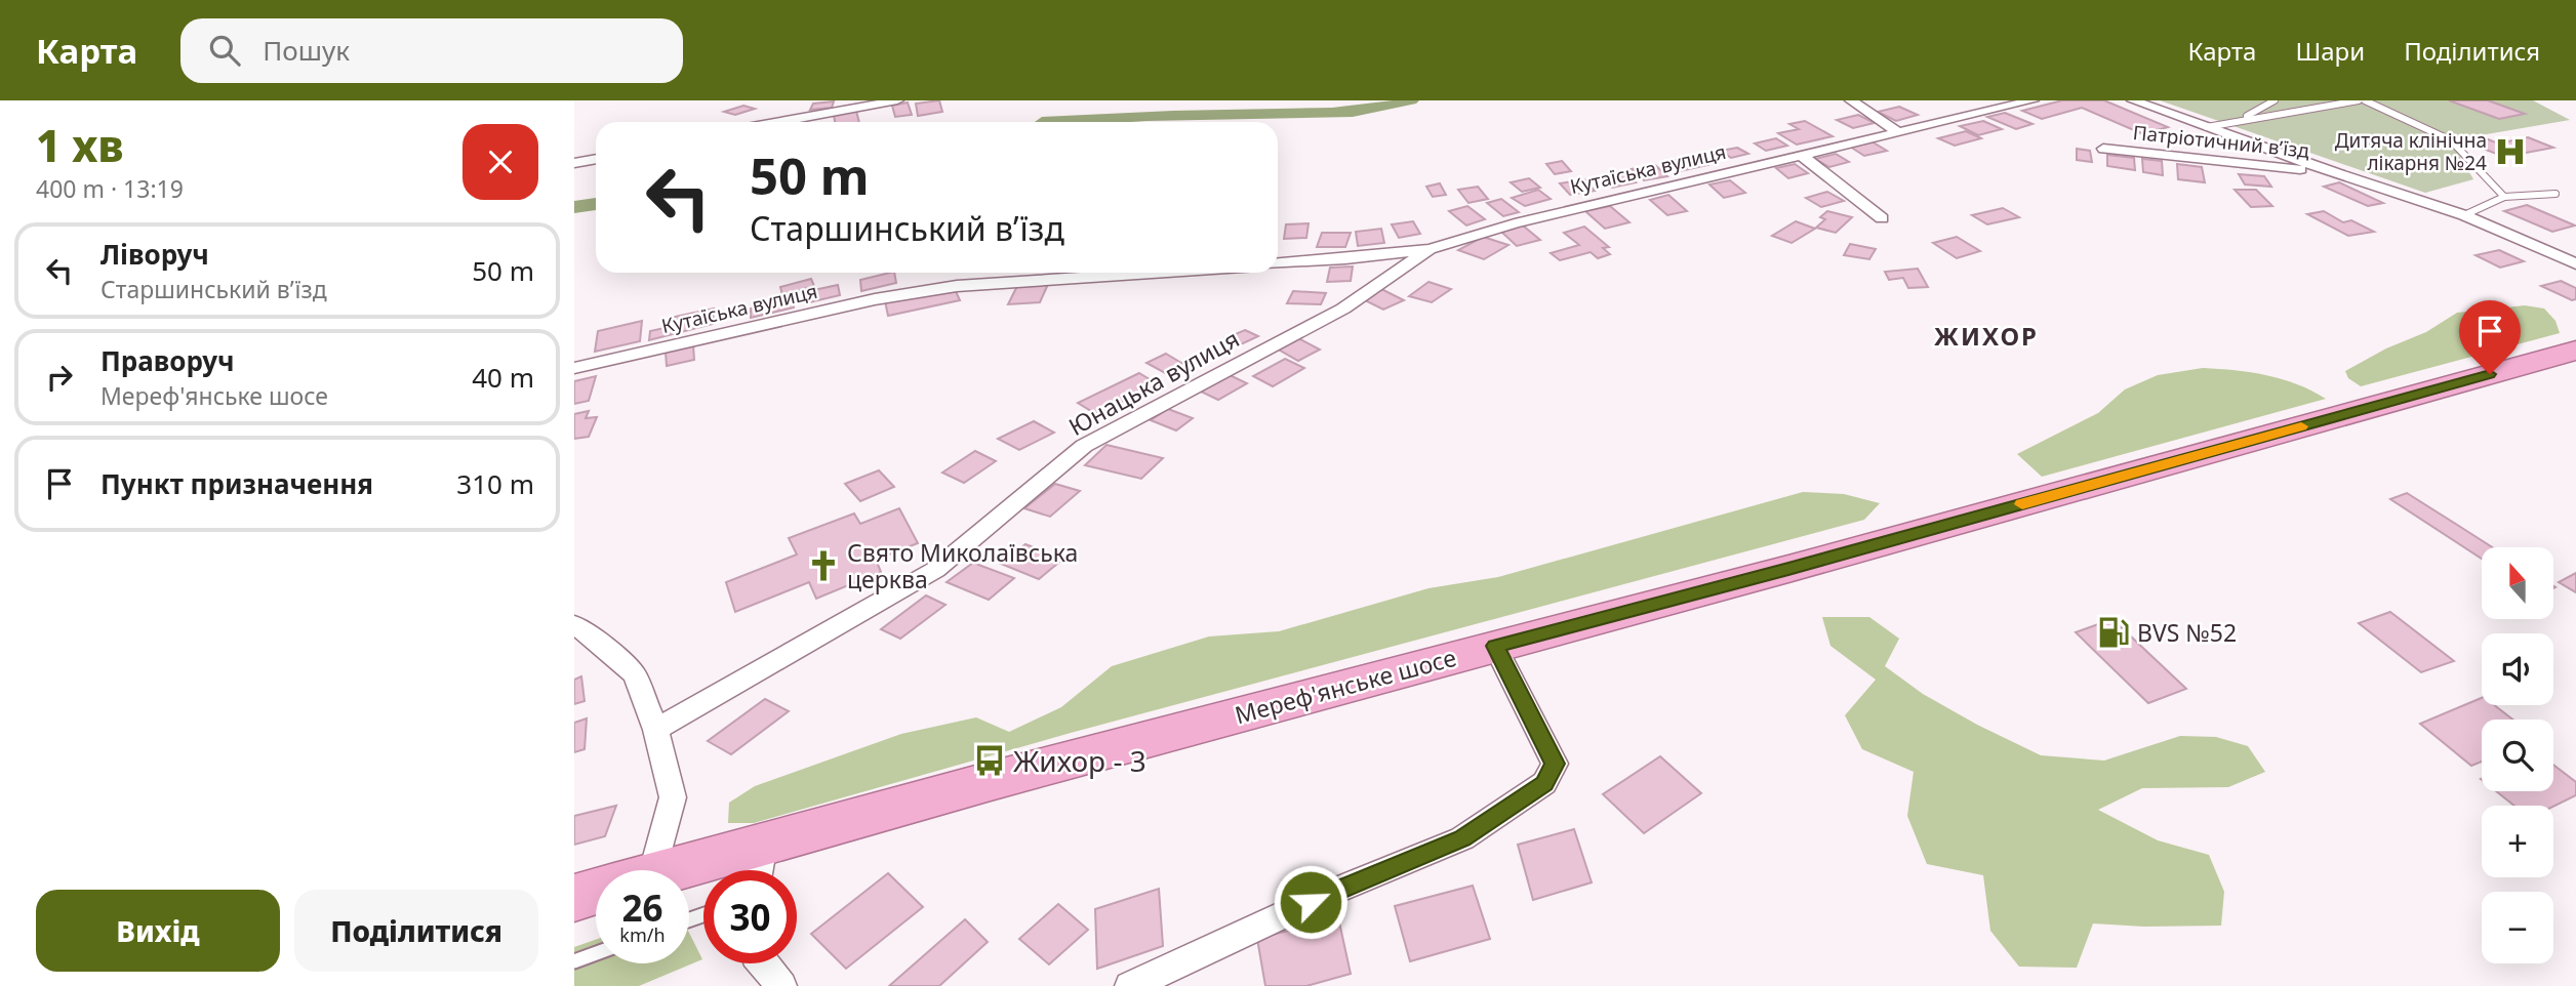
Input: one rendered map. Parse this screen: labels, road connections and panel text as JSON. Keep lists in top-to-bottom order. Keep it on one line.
{"streets":{"highway":["Мереф'янське шосе"],"street":["Патріотичний в’їзд","Кутаїська вулиця","Юнацька вулиця"]},"crossings":[["Кутаїська вулиця","Юнацька вулиця"]],"districts":["ЖИХОР"],"places":{"hospital":["Дитяча клінічна лікарня №24"],"church":["Свято Миколаївська церква"],"fuel station":["BVS №52"],"bus stop":["Жихор - 3"]},"north":"top","page":{"header":"Карта","search":"Пошук","nav":["Карта","Шари","Поділитися"],"heading":["1 хв","400 m · 13:19"],"turn":["50 m","Старшинський в’їзд"],"list":[{"name":"Ліворуч","note":"Старшинський в’їзд","value":"50 m"},{"name":"Праворуч","note":"Мереф'янське шосе","value":"40 m"},{"name":"Пункт призначення","value":"310 m"}],"map_buttons":["+","−"],"speed":"26 km/h","limit":"30","buttons":["Вихід","Поділитися"]}}
